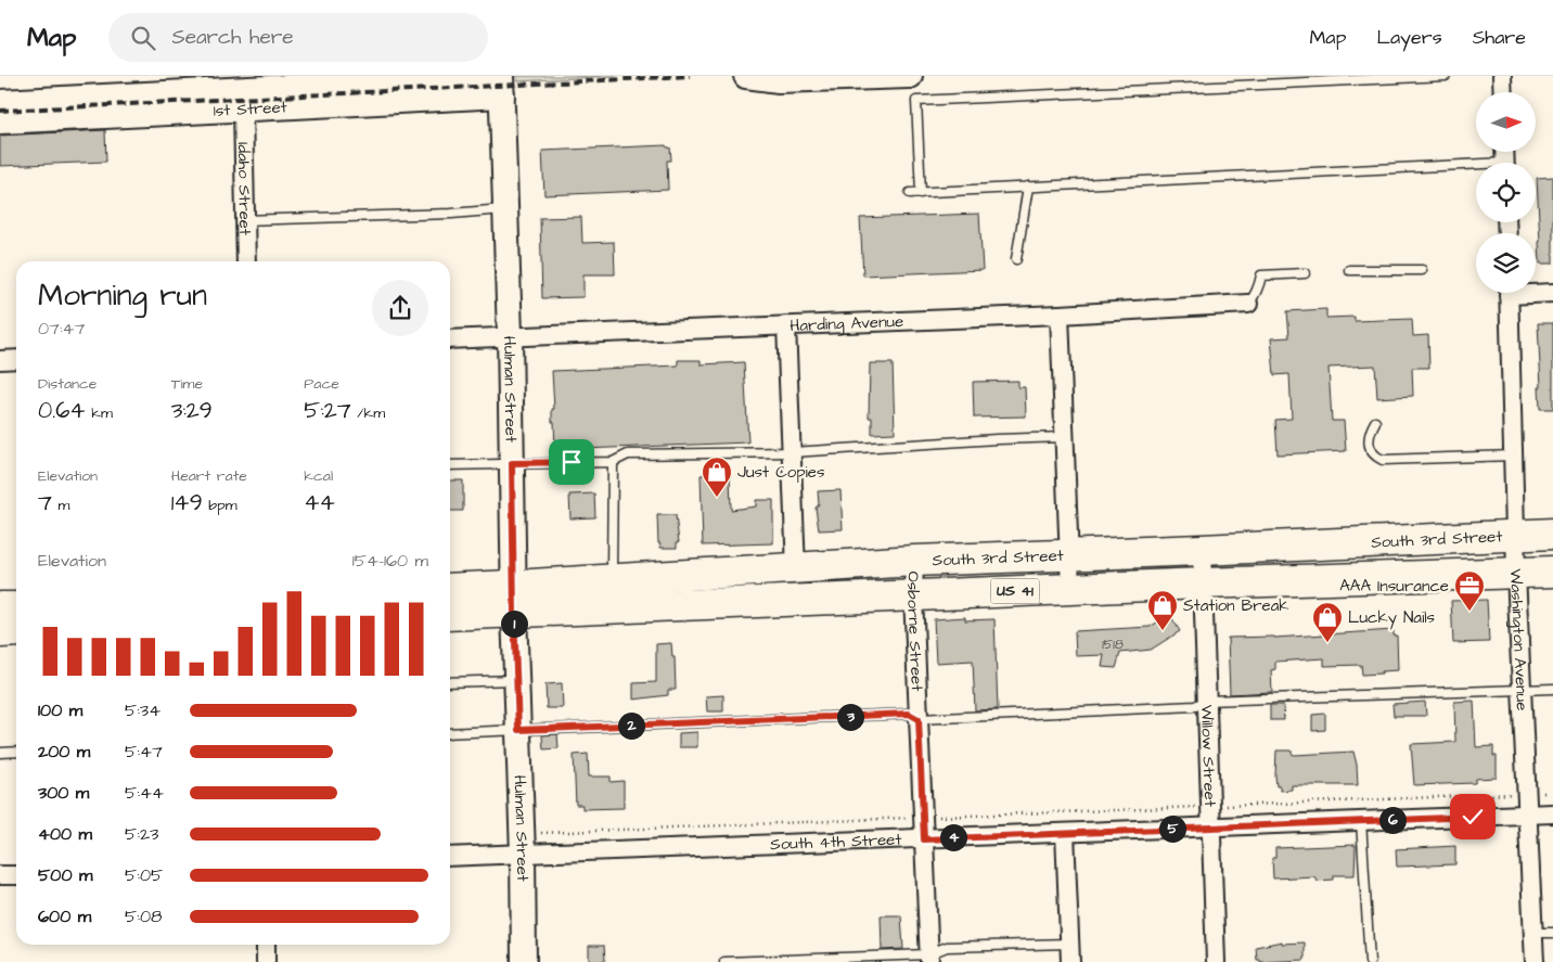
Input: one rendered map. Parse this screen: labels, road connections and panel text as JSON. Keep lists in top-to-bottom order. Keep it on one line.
{"streets":{"highway":["South 3rd Street","US 41"],"street":["1st Street","Idaho Street","Harding Avenue","Hulman Street","Osborne Street","Washington Avenue","Willow Street","South 4th Street"]},"crossings":[["1st Street","Idaho Street"],["1st Street","Hulman Street"],["Harding Avenue","Hulman Street"],["Hulman Street","South 3rd Street"],["Hulman Street","South 4th Street"],["South 3rd Street","Osborne Street"],["South 3rd Street","Washington Avenue"],["South 3rd Street","Willow Street"],["Osborne Street","South 4th Street"],["Washington Avenue","South 4th Street"],["Willow Street","South 4th Street"]],"places":{"shop":["Just Copies","Station Break","Lucky Nails"],"office":["AAA Insurance"]},"house_numbers":["1518"],"north":"right","page":{"header":"Map","search":"Search here","nav":["Map","Layers","Share"],"heading":["Morning run","07:47"],"stats":[["Distance","0.64 km"],["Time","3:29"],["Pace","5:27 /km"],["Elevation","7 m"],["Heart rate","149 bpm"],["kcal","44"]],"chart":["Elevation","154–160 m"],"pins":["1","3","2","6","5","4"],"list":[{"name":"100 m","note":"5:34"},{"name":"200 m","note":"5:47"},{"name":"300 m","note":"5:44"},{"name":"400 m","note":"5:23"},{"name":"500 m","note":"5:05"},{"name":"600 m","note":"5:08"}]}}
